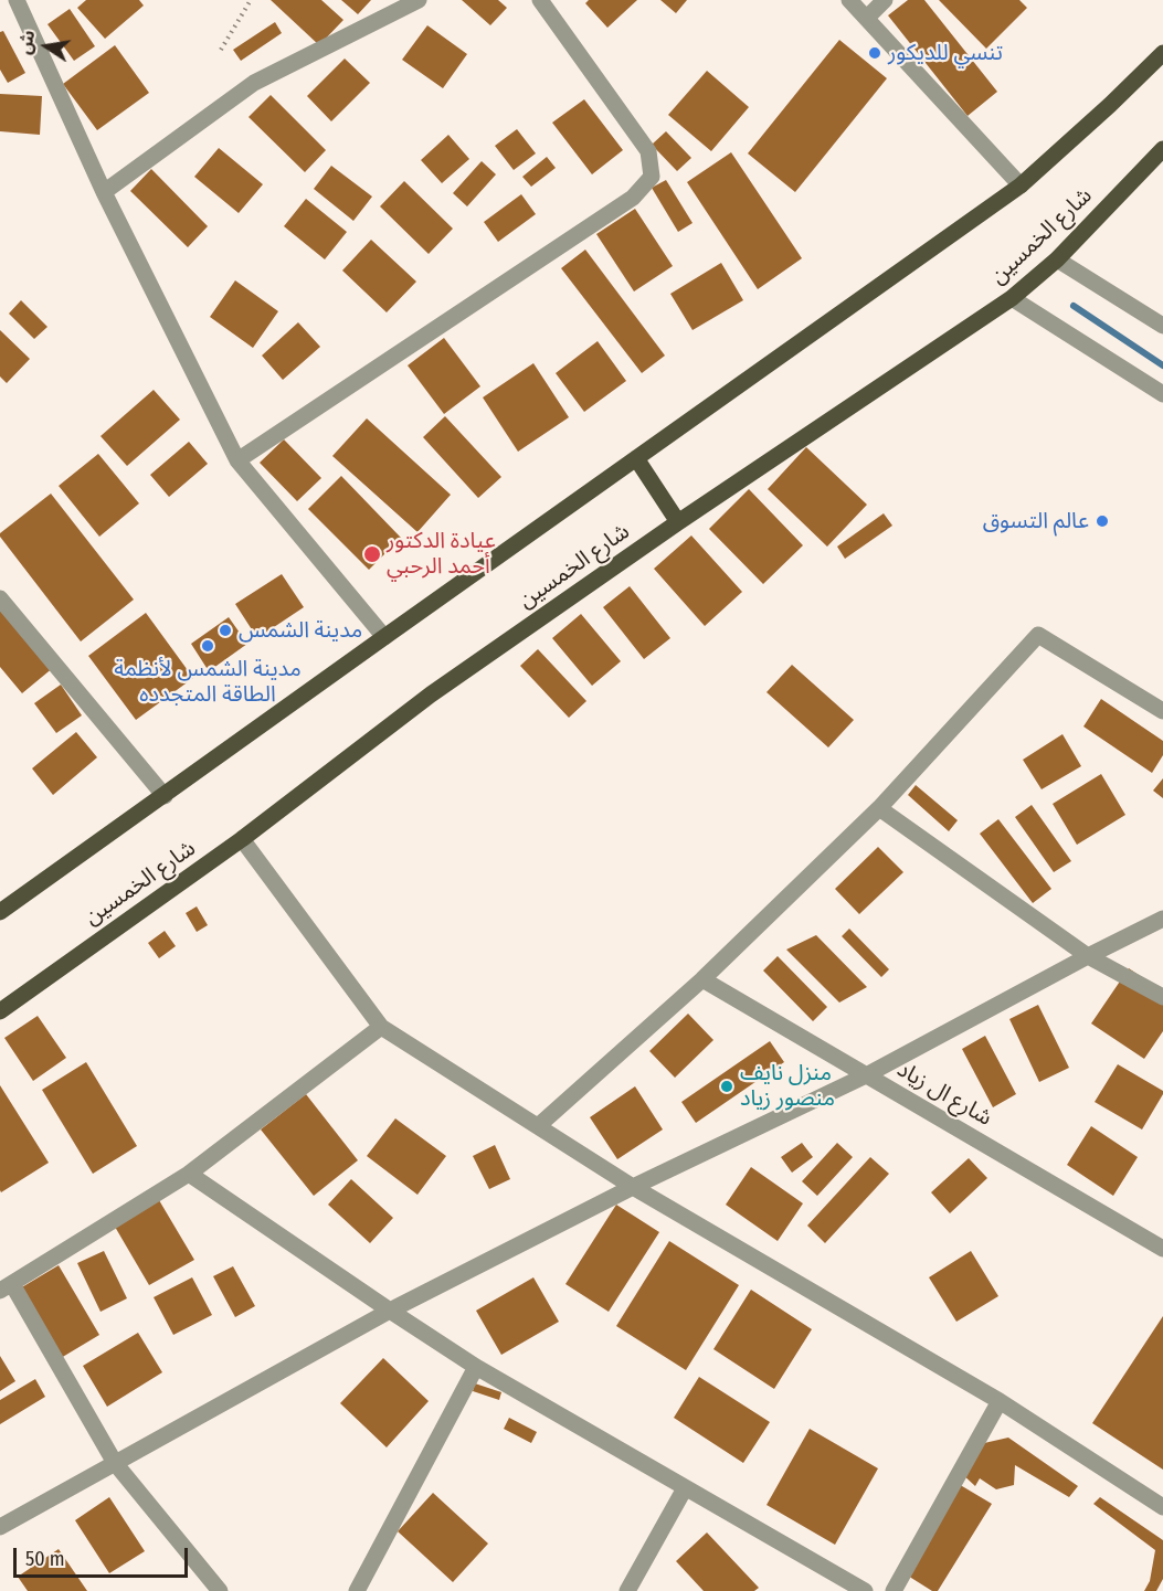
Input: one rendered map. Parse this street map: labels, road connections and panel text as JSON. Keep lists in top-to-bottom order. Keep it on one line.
{"streets":{"main road":["شارع الخمسين"],"street":["شارع ال زياد"]},"places":["تنسي للديكور","عالم التسوق","عيادة الدكتور أحمد الرحبي","مدينة الشمس","مدينة الشمس لأنظمة الطاقة المتجدده","منزل نايف منصور زياد"],"scale_bar":"50 m","north":"left"}
